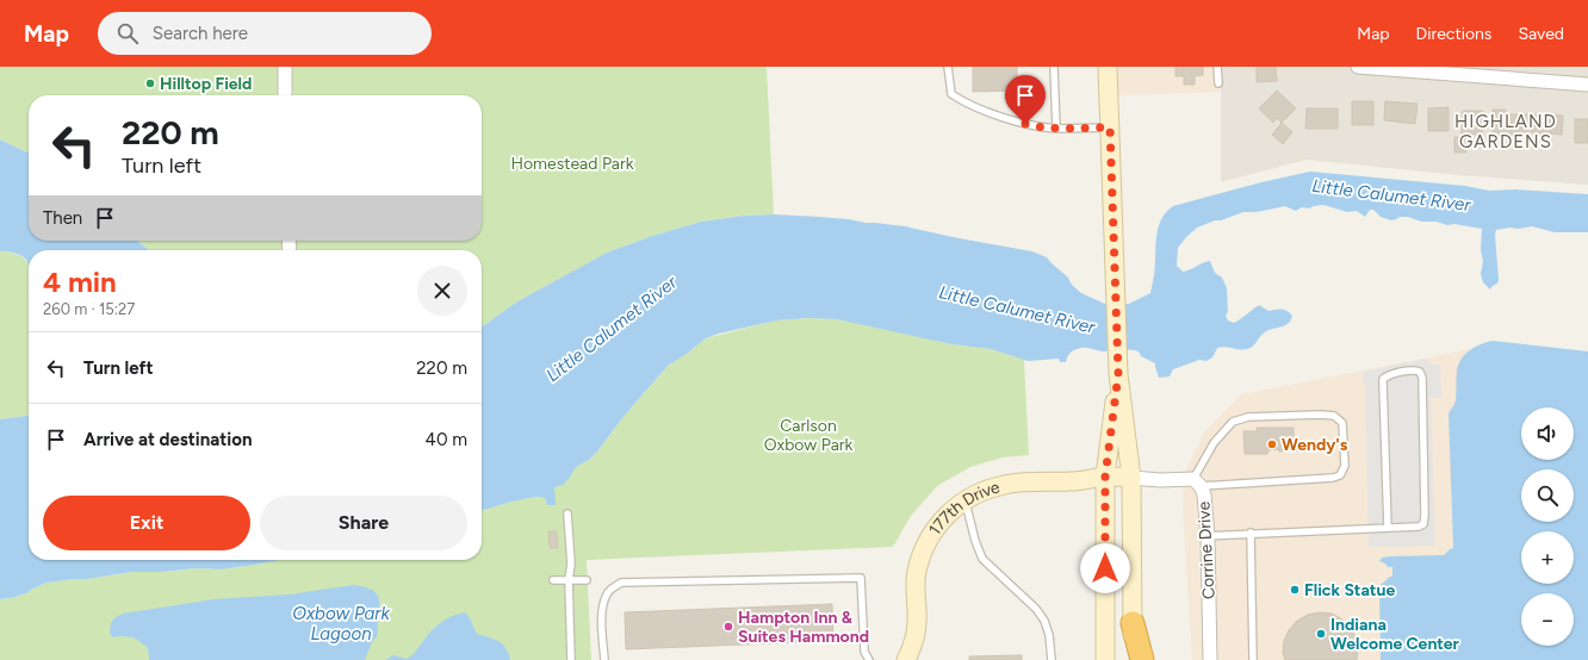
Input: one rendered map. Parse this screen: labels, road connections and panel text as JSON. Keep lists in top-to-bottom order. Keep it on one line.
{"streets":{"street":["177th Drive","Corrine Drive"]},"crossings":[["177th Drive","Corrine Drive"]],"districts":["HIGHLAND GARDENS"],"water":["Little Calumet River","Oxbow Park Lagoon"],"parks":["Homestead Park","Carlson Oxbow Park"],"places":["Hilltop Field","Wendy's","Flick Statue","Hampton Inn & Suites Hammond","Indiana Welcome Center"],"page":{"header":"Map","search":"Search here","nav":["Map","Directions","Saved"],"turn":["220 m","Turn left"],"then":"Then","heading":["4 min","260 m · 15:27"],"list":[{"name":"Turn left","value":"220 m"},{"name":"Arrive at destination","value":"40 m"}],"map_buttons":["+","−"],"buttons":["Exit","Share"]}}
